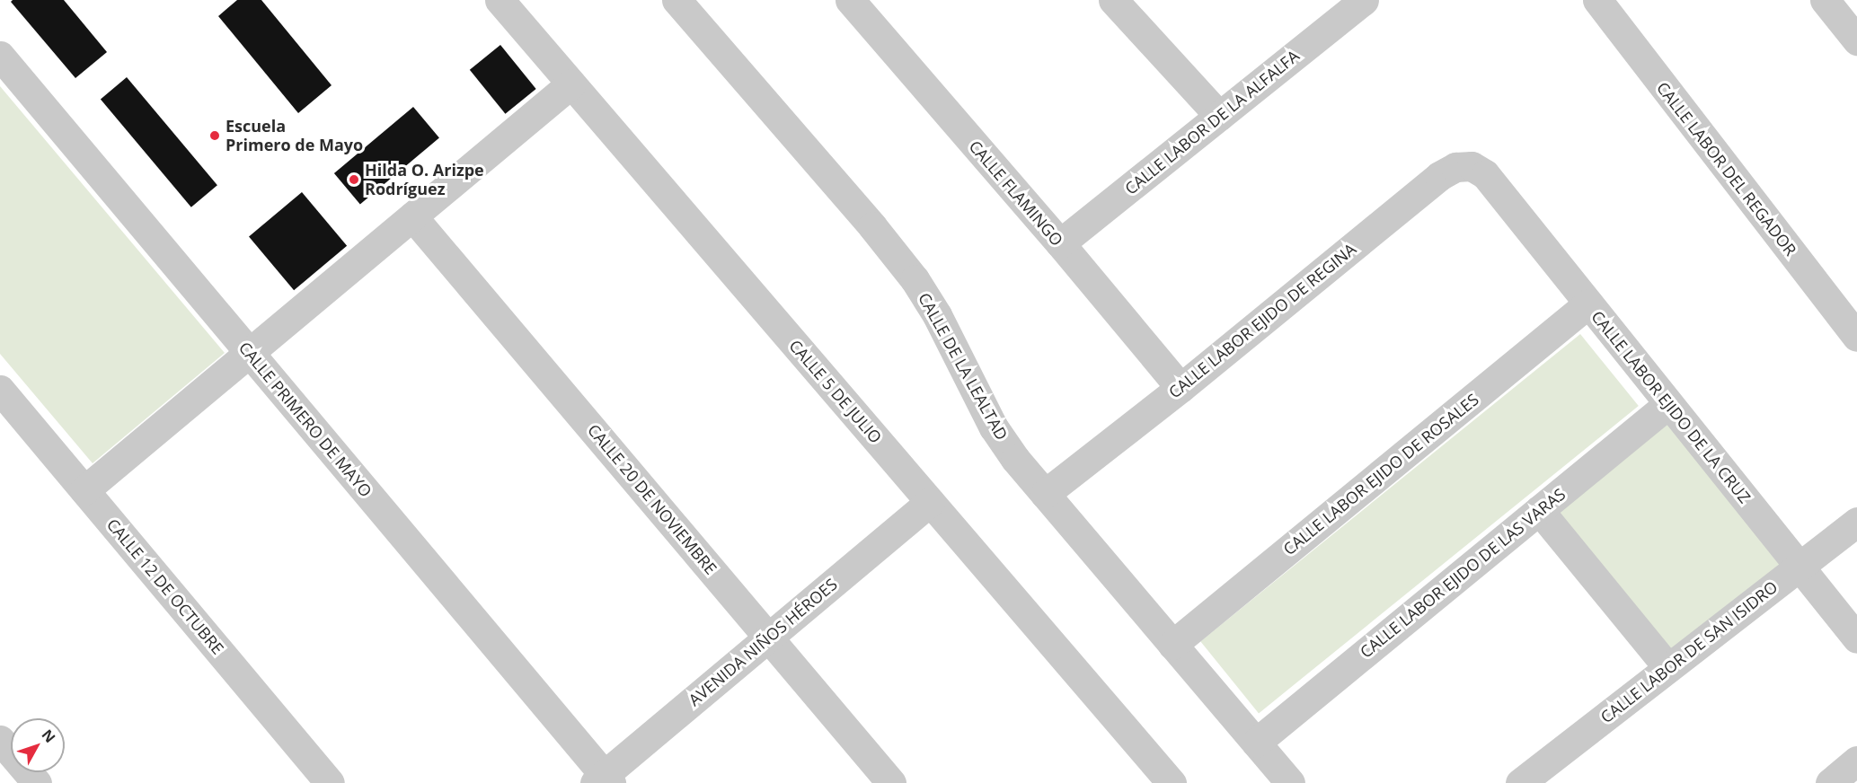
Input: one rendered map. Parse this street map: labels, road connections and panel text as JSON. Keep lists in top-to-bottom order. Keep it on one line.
{"streets":{"street":["CALLE LABOR DE LA ALFALFA","CALLE LABOR DEL REGADOR","CALLE FLAMINGO","CALLE LABOR EJIDO DE REGINA","CALLE DE LA LEALTAD","CALLE 5 DE JULIO","CALLE LABOR EJIDO DE LA CRUZ","CALLE PRIMERO DE MAYO","CALLE LABOR EJIDO DE ROSALES","CALLE 20 DE NOVIEMBRE","CALLE LABOR EJIDO DE LAS VARAS","CALLE 12 DE OCTUBRE","AVENIDA NIÑOS HÉROES","CALLE LABOR DE SAN ISIDRO"]},"crossings":[["CALLE LABOR DE LA ALFALFA","CALLE FLAMINGO"],["CALLE FLAMINGO","CALLE LABOR EJIDO DE REGINA"],["CALLE LABOR EJIDO DE REGINA","CALLE DE LA LEALTAD"],["CALLE LABOR EJIDO DE REGINA","CALLE LABOR EJIDO DE LA CRUZ"],["CALLE DE LA LEALTAD","CALLE LABOR EJIDO DE ROSALES"],["CALLE DE LA LEALTAD","CALLE LABOR EJIDO DE LAS VARAS"],["CALLE 5 DE JULIO","AVENIDA NIÑOS HÉROES"],["CALLE LABOR EJIDO DE LA CRUZ","CALLE LABOR EJIDO DE ROSALES"],["CALLE LABOR EJIDO DE LA CRUZ","CALLE LABOR EJIDO DE LAS VARAS"],["CALLE LABOR EJIDO DE LA CRUZ","CALLE LABOR DE SAN ISIDRO"],["CALLE PRIMERO DE MAYO","AVENIDA NIÑOS HÉROES"],["CALLE 20 DE NOVIEMBRE","AVENIDA NIÑOS HÉROES"]],"places":["Escuela Primero de Mayo","Hilda O. Arizpe Rodríguez"],"north":"top right"}
